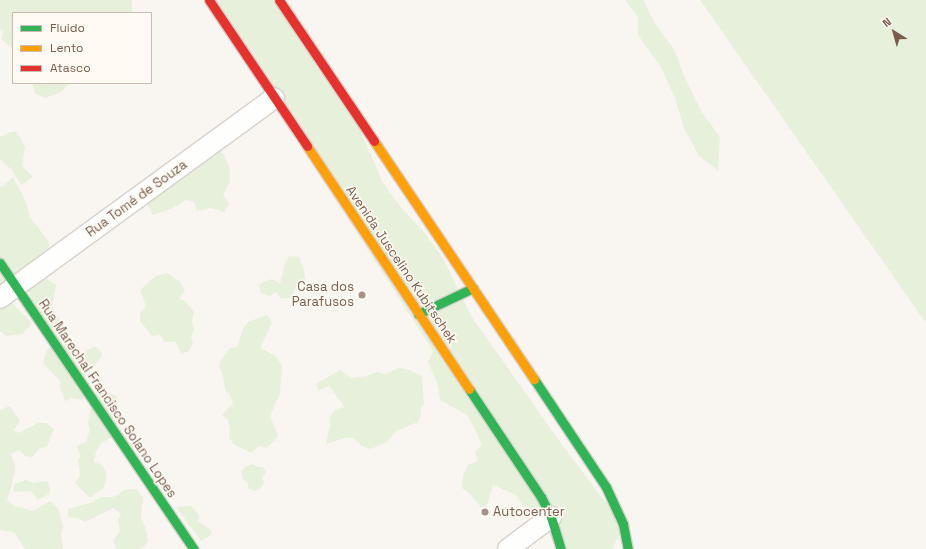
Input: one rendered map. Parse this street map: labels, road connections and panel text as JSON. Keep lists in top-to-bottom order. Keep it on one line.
{"streets":{"main road":["Avenida Juscelino Kubitschek","Rua Marechal Francisco Solano Lopes"],"street":["Rua Tomé de Souza"]},"crossings":[["Rua Tomé de Souza","Avenida Juscelino Kubitschek"],["Rua Tomé de Souza","Rua Marechal Francisco Solano Lopes"]],"places":["Casa dos Parafusos","Autocenter"],"legend":["Fluido","Lento","Atasco"],"north":"top left"}
